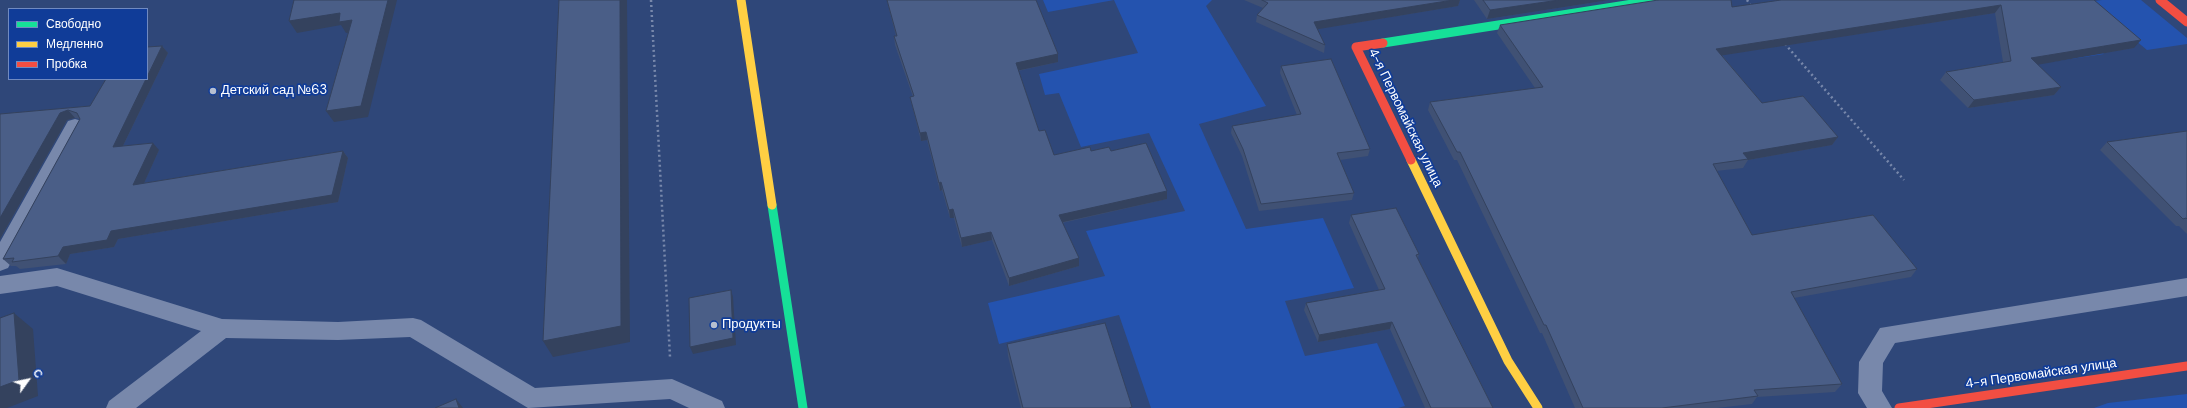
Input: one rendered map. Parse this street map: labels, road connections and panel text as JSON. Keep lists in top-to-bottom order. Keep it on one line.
{"streets":{"street":["4-я Первомайская улица"]},"places":["Детский сад №63","Продукты"],"legend":["Свободно","Медленно","Пробка"],"north":"top right"}
